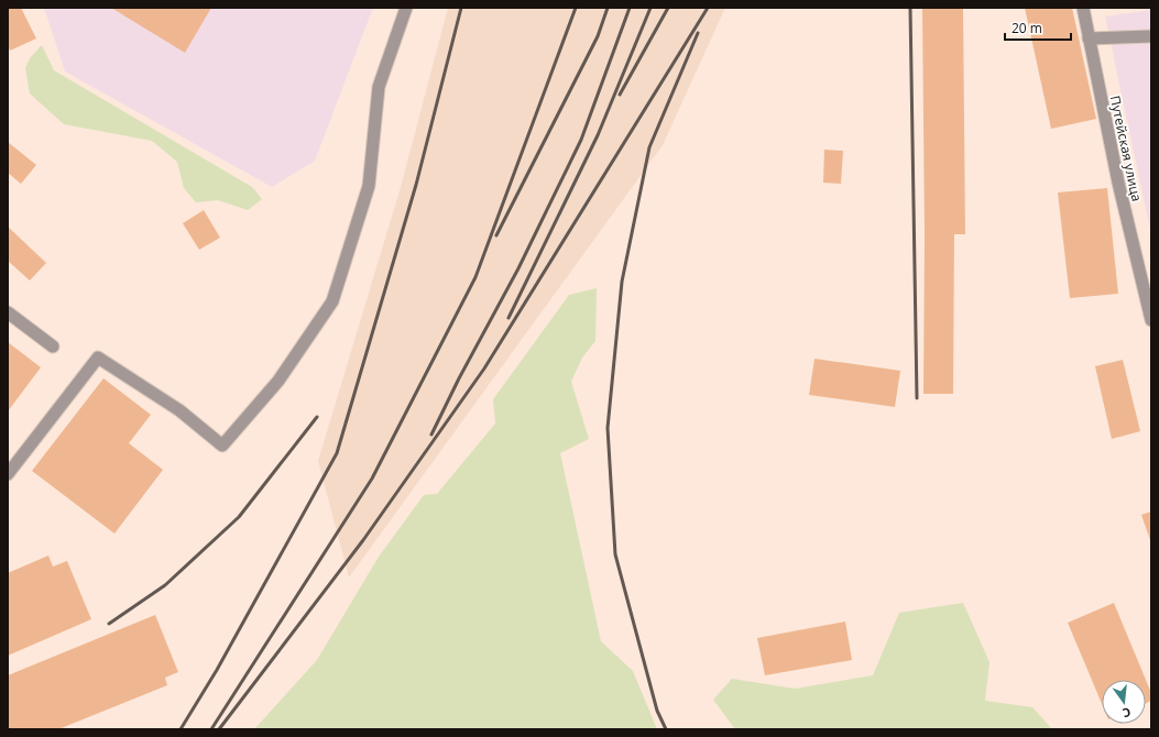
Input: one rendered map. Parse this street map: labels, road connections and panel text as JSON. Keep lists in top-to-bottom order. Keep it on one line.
{"streets":{"street":["Путейская улица"]},"scale_bar":"20 m","north":"bottom"}
